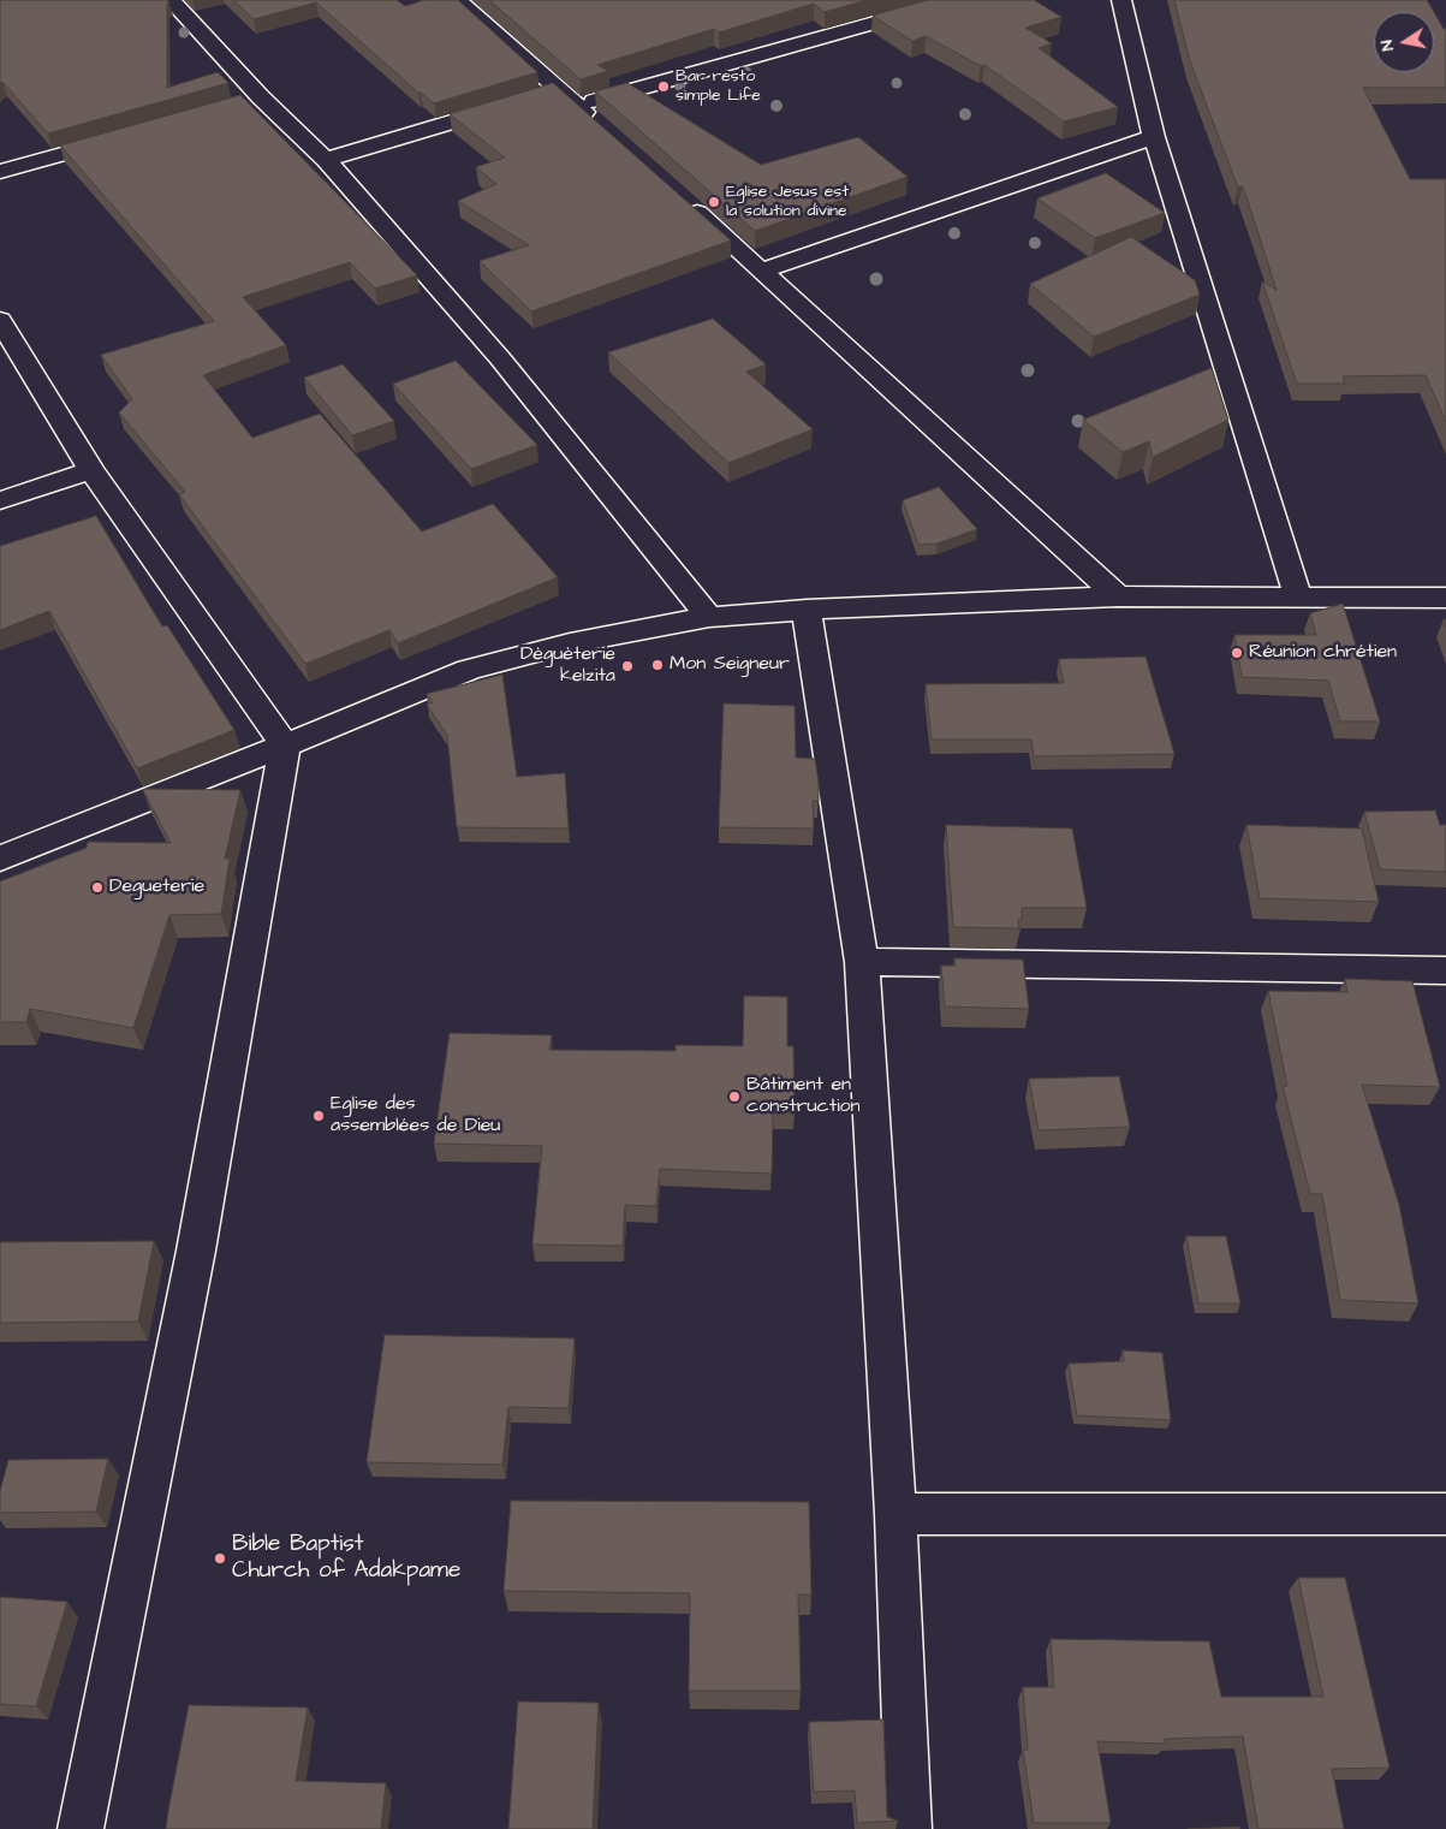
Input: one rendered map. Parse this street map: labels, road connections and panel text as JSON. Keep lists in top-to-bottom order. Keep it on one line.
{"places":["Bar resto simple Life","Eglise Jesus est la solution divine","Réunion chrétien","Mon Seigneur","Dèguèterie kelzita","Degueterie","Bâtiment en construction","Eglise des assemblées de Dieu","Bible Baptist Church of Adakpame"],"north":"left"}
